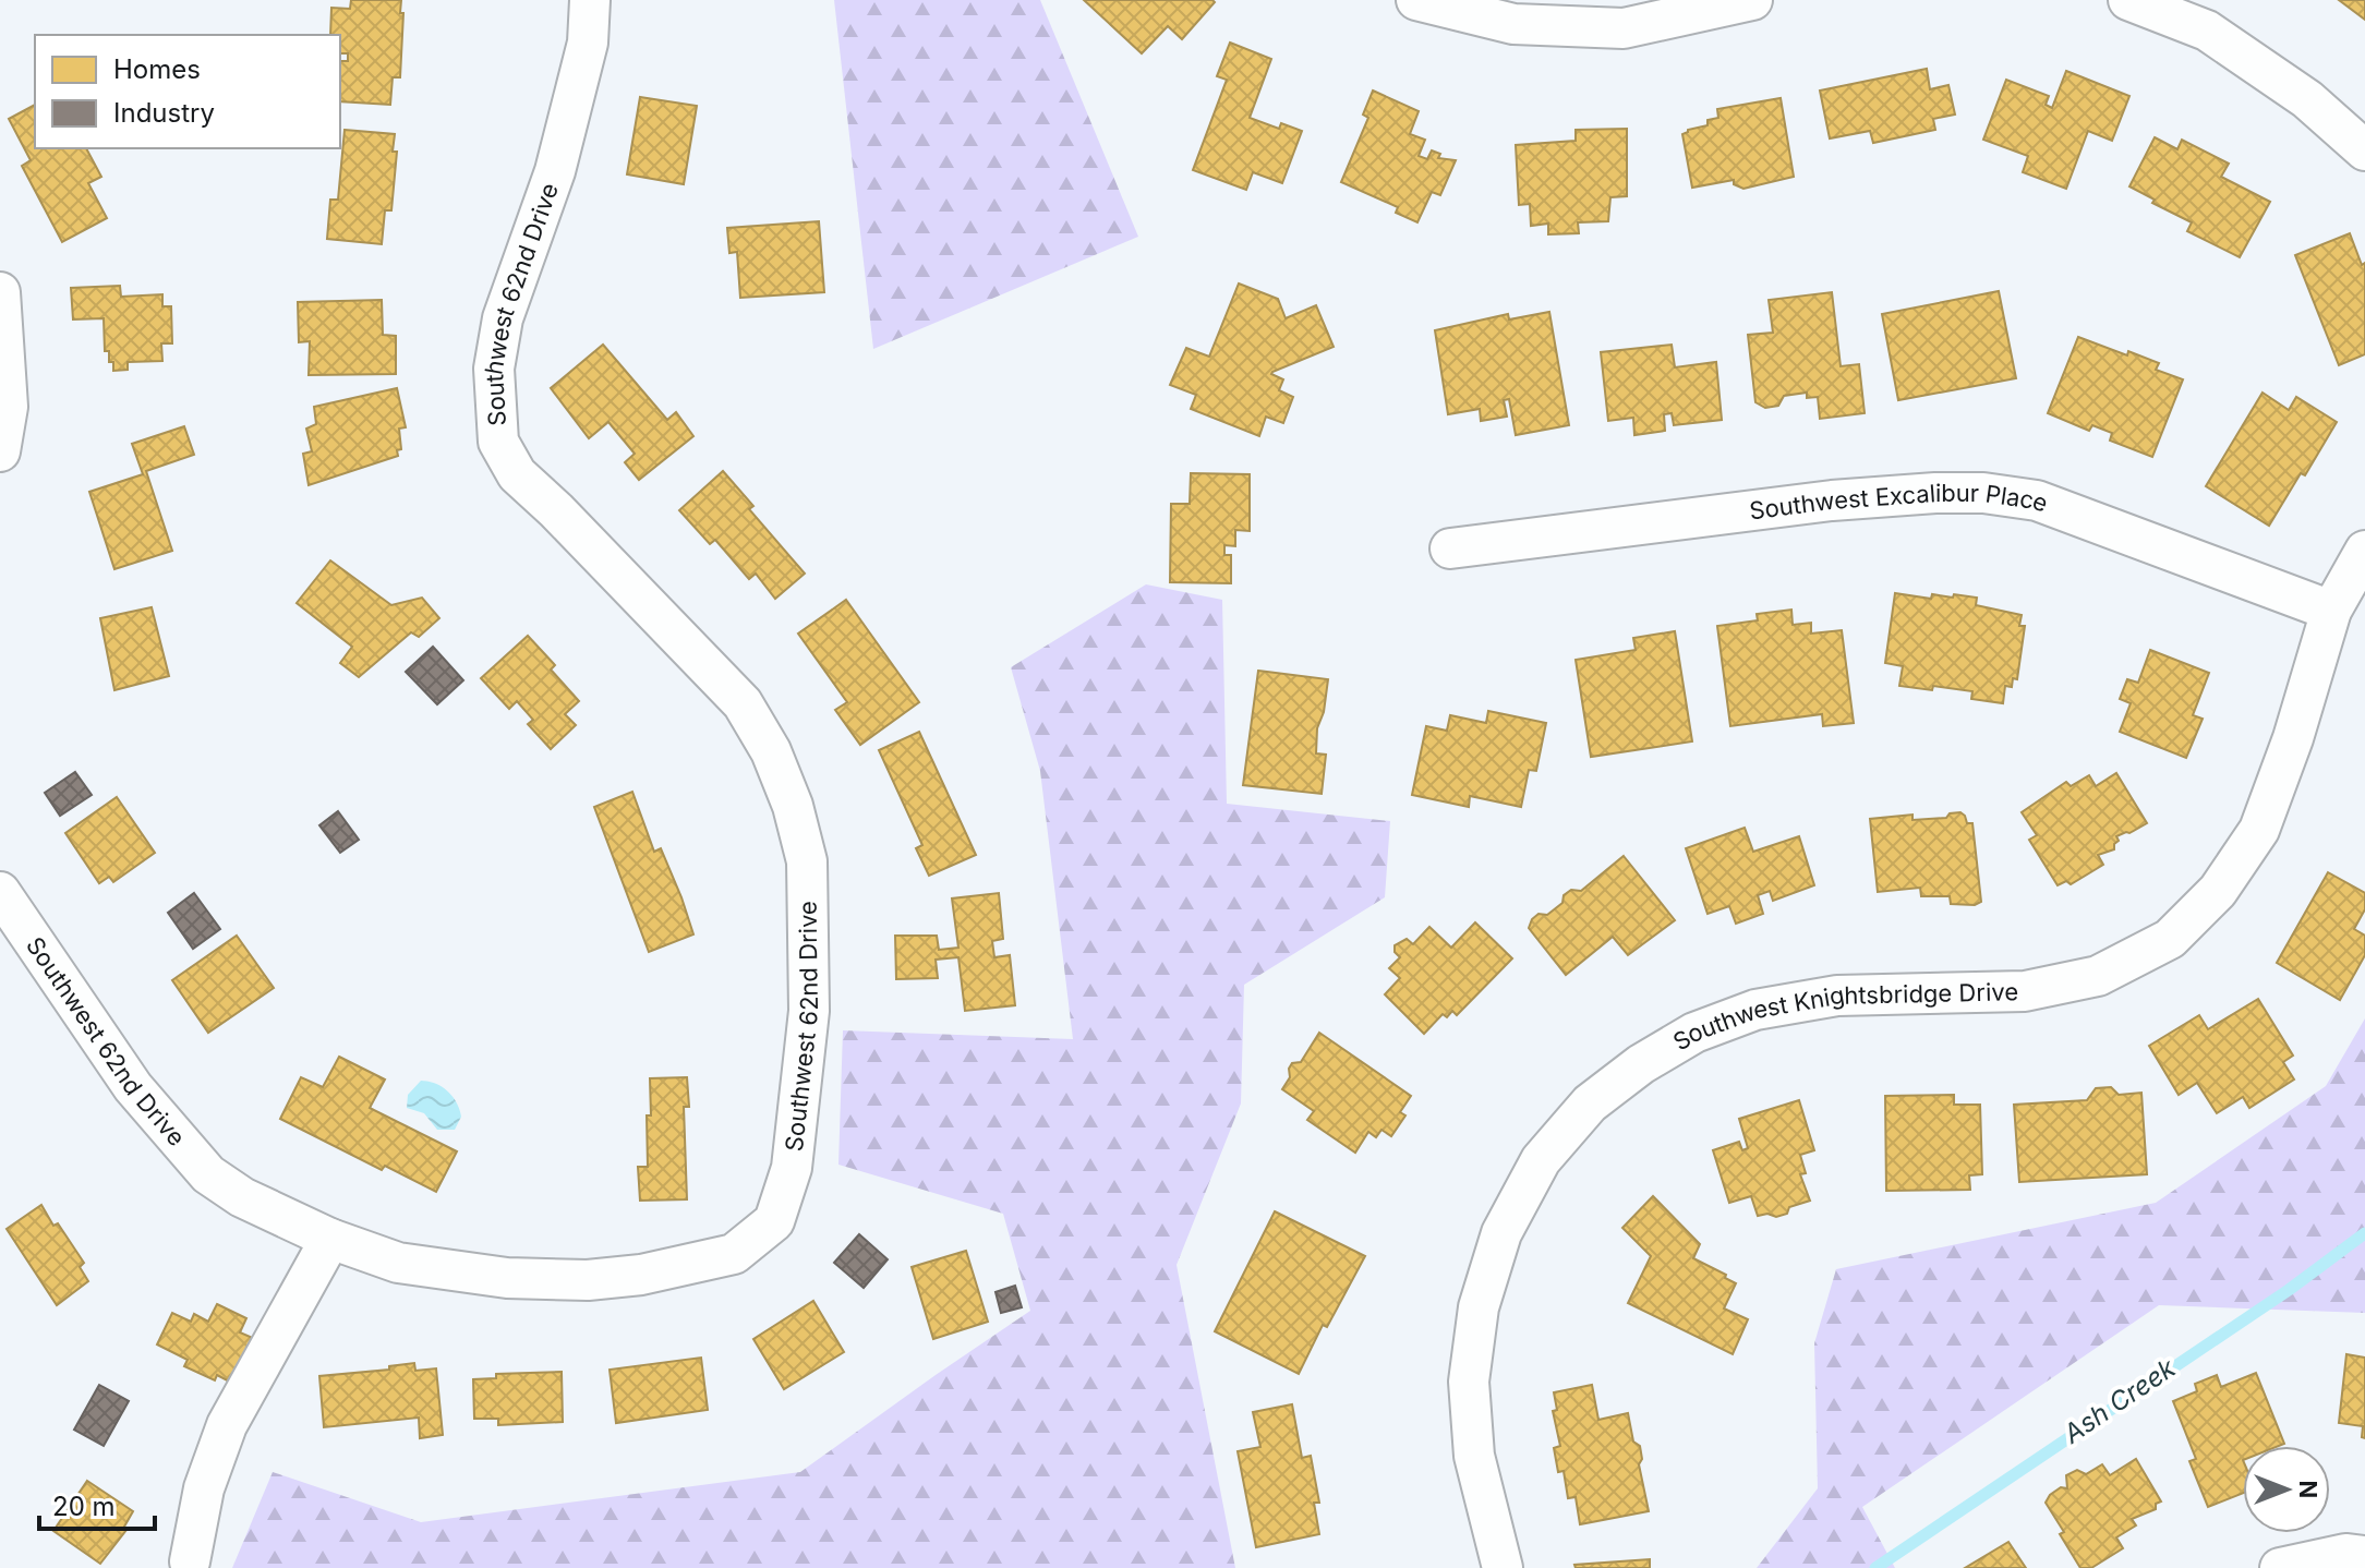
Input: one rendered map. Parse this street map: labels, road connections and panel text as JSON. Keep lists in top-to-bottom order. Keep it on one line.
{"streets":{"street":["Southwest 62nd Drive","Southwest Excalibur Place","Southwest Knightsbridge Drive"]},"crossings":[["Southwest Excalibur Place","Southwest Knightsbridge Drive"]],"water":["Ash Creek"],"legend":["Homes","Industry"],"scale_bar":"20 m","north":"right"}
